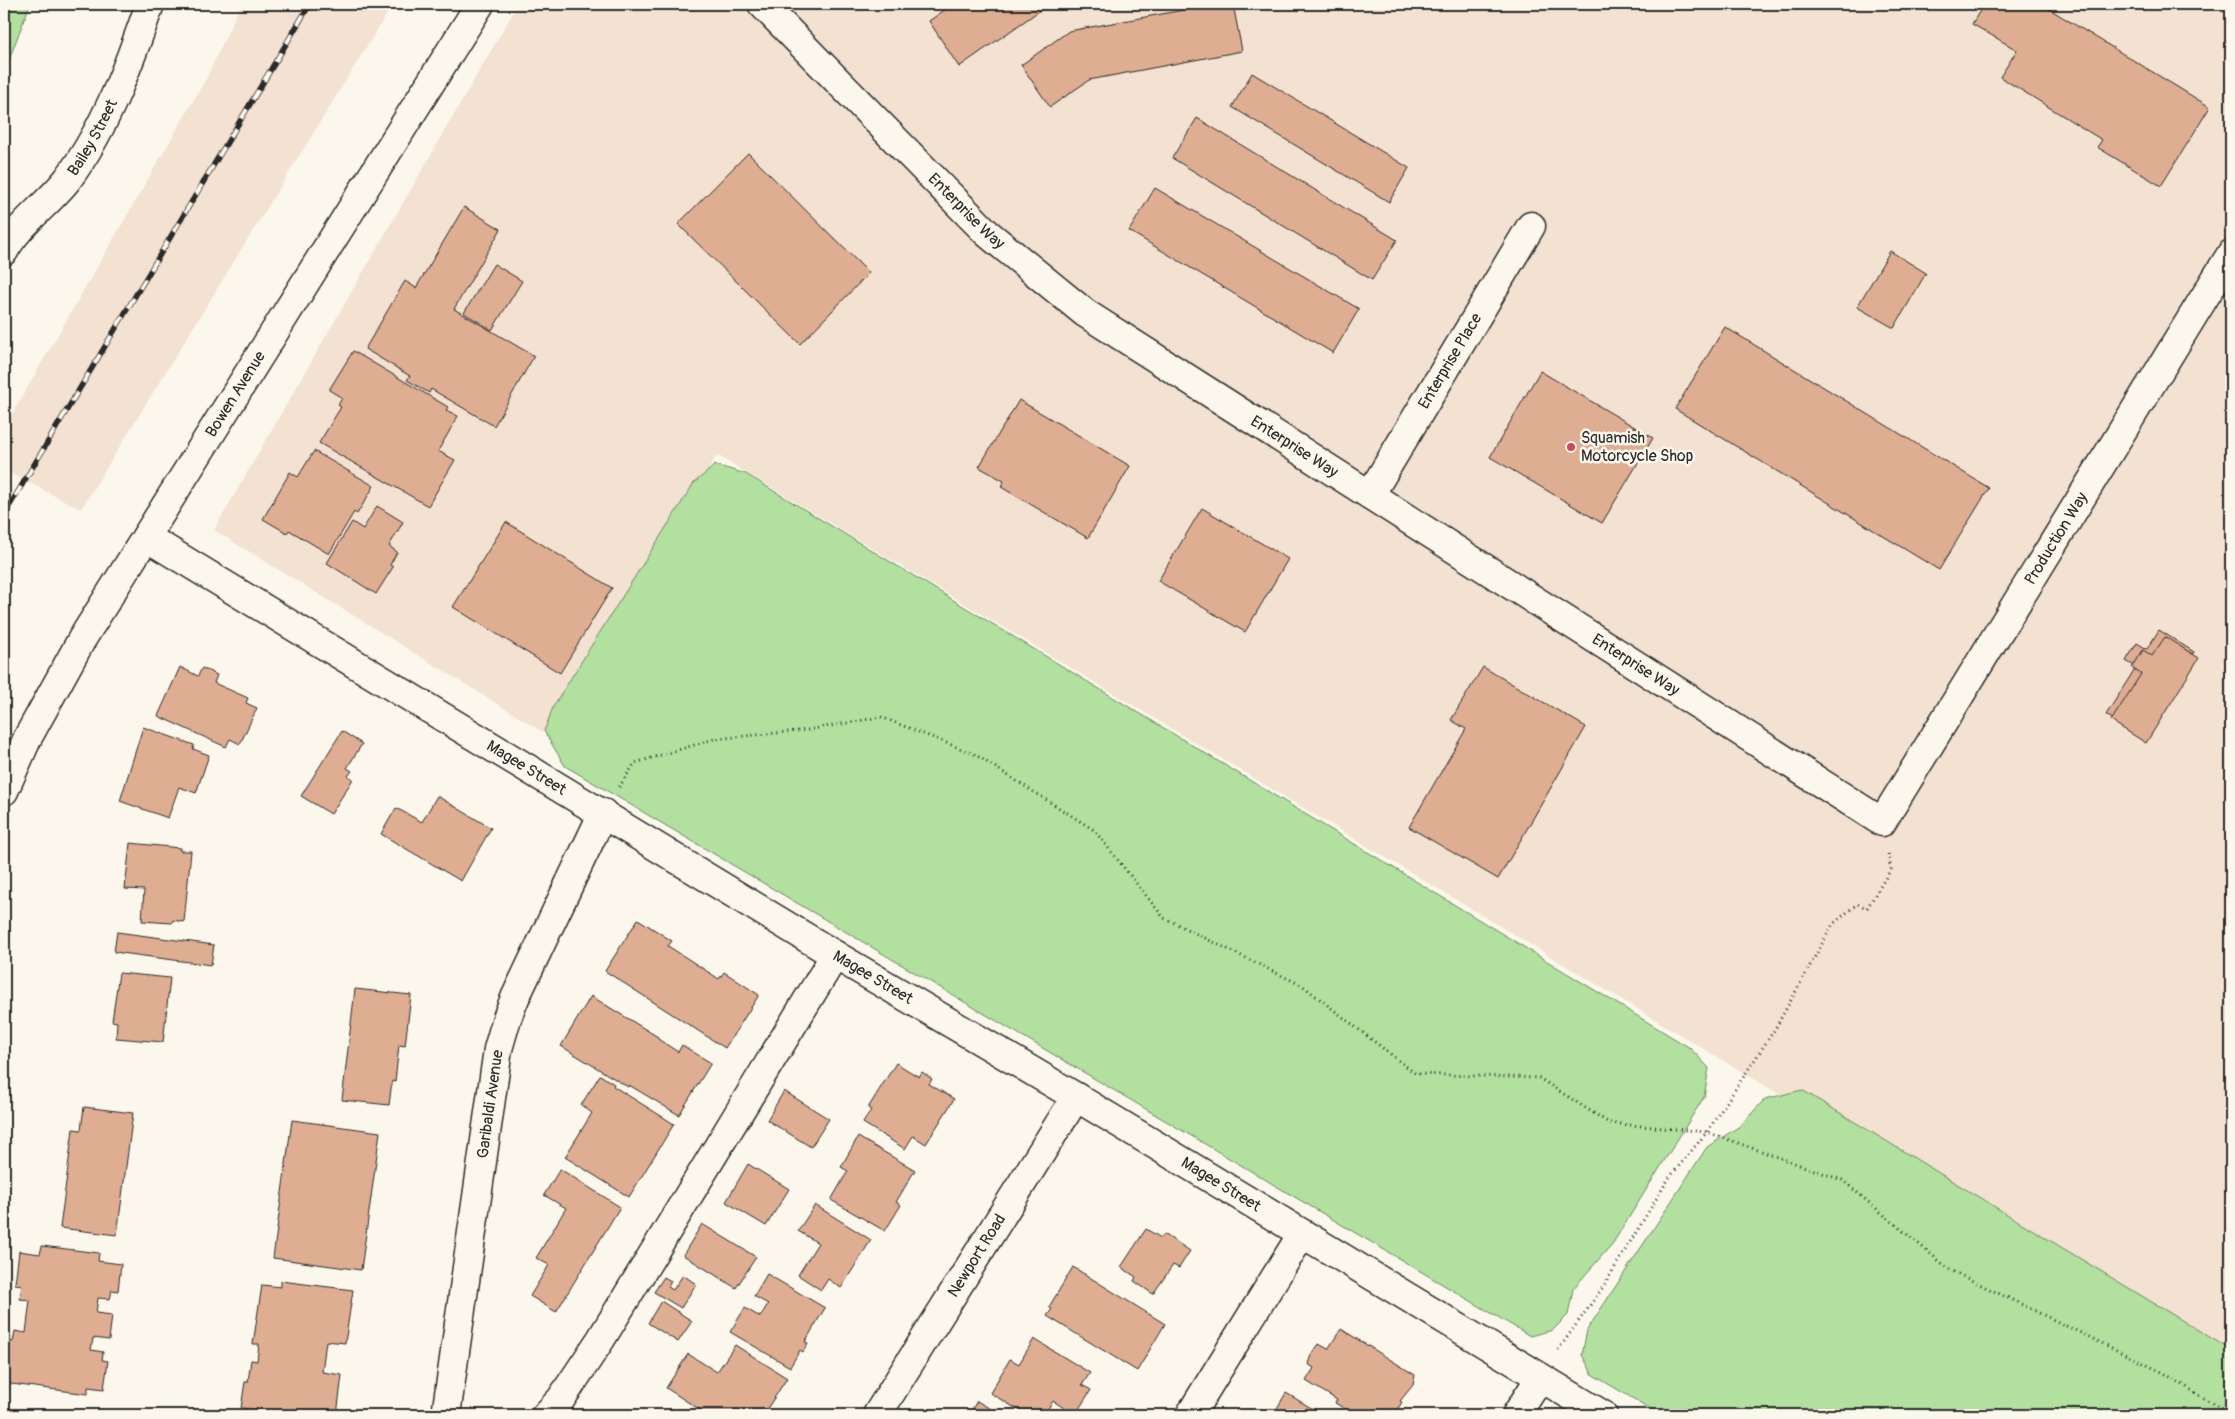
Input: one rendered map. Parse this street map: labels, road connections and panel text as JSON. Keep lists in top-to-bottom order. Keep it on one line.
{"streets":{"street":["Bailey Street","Enterprise Way","Enterprise Place","Bowen Avenue","Production Way","Magee Street","Garibaldi Avenue","Newport Road"]},"crossings":[["Enterprise Way","Enterprise Place"],["Enterprise Way","Production Way"],["Bowen Avenue","Magee Street"],["Magee Street","Garibaldi Avenue"],["Magee Street","Newport Road"]],"places":["Squamish Motorcycle Shop"]}
